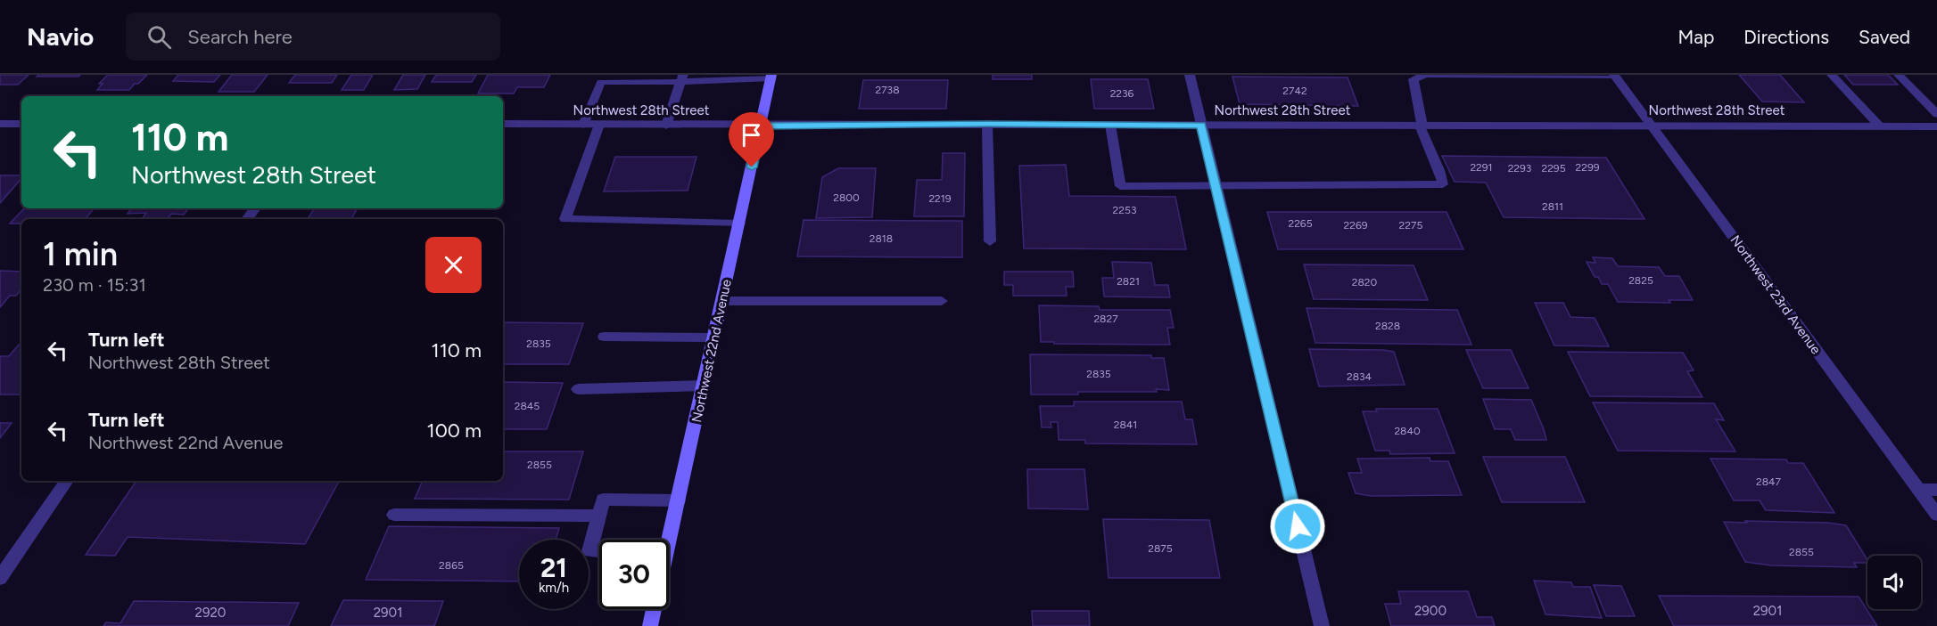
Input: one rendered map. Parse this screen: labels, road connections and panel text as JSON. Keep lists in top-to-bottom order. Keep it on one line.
{"streets":{"main road":["Northwest 22nd Avenue"],"street":["Northwest 28th Street","Northwest 23rd Avenue"]},"crossings":[["Northwest 28th Street","Northwest 23rd Avenue"],["Northwest 28th Street","Northwest 22nd Avenue"]],"house_numbers":["2738","2742","2236","2291","2299","2293","2295","2800","2219","2811","2253","2265","2269","2275","2818","2825","2821","2820","2827","2828","2835","2835","2834","2845","2841","2840","2855","2847","2875","2855","2865","2900","2901","2920","2901"],"page":{"header":"Navio","search":"Search here","nav":["Map","Directions","Saved"],"turn":["110 m","Northwest 28th Street"],"heading":["1 min","230 m · 15:31"],"list":[{"name":"Turn left","note":"Northwest 28th Street","value":"110 m"},{"name":"Turn left","note":"Northwest 22nd Avenue","value":"100 m"}],"speed":"21 km/h","limit":"30"}}
